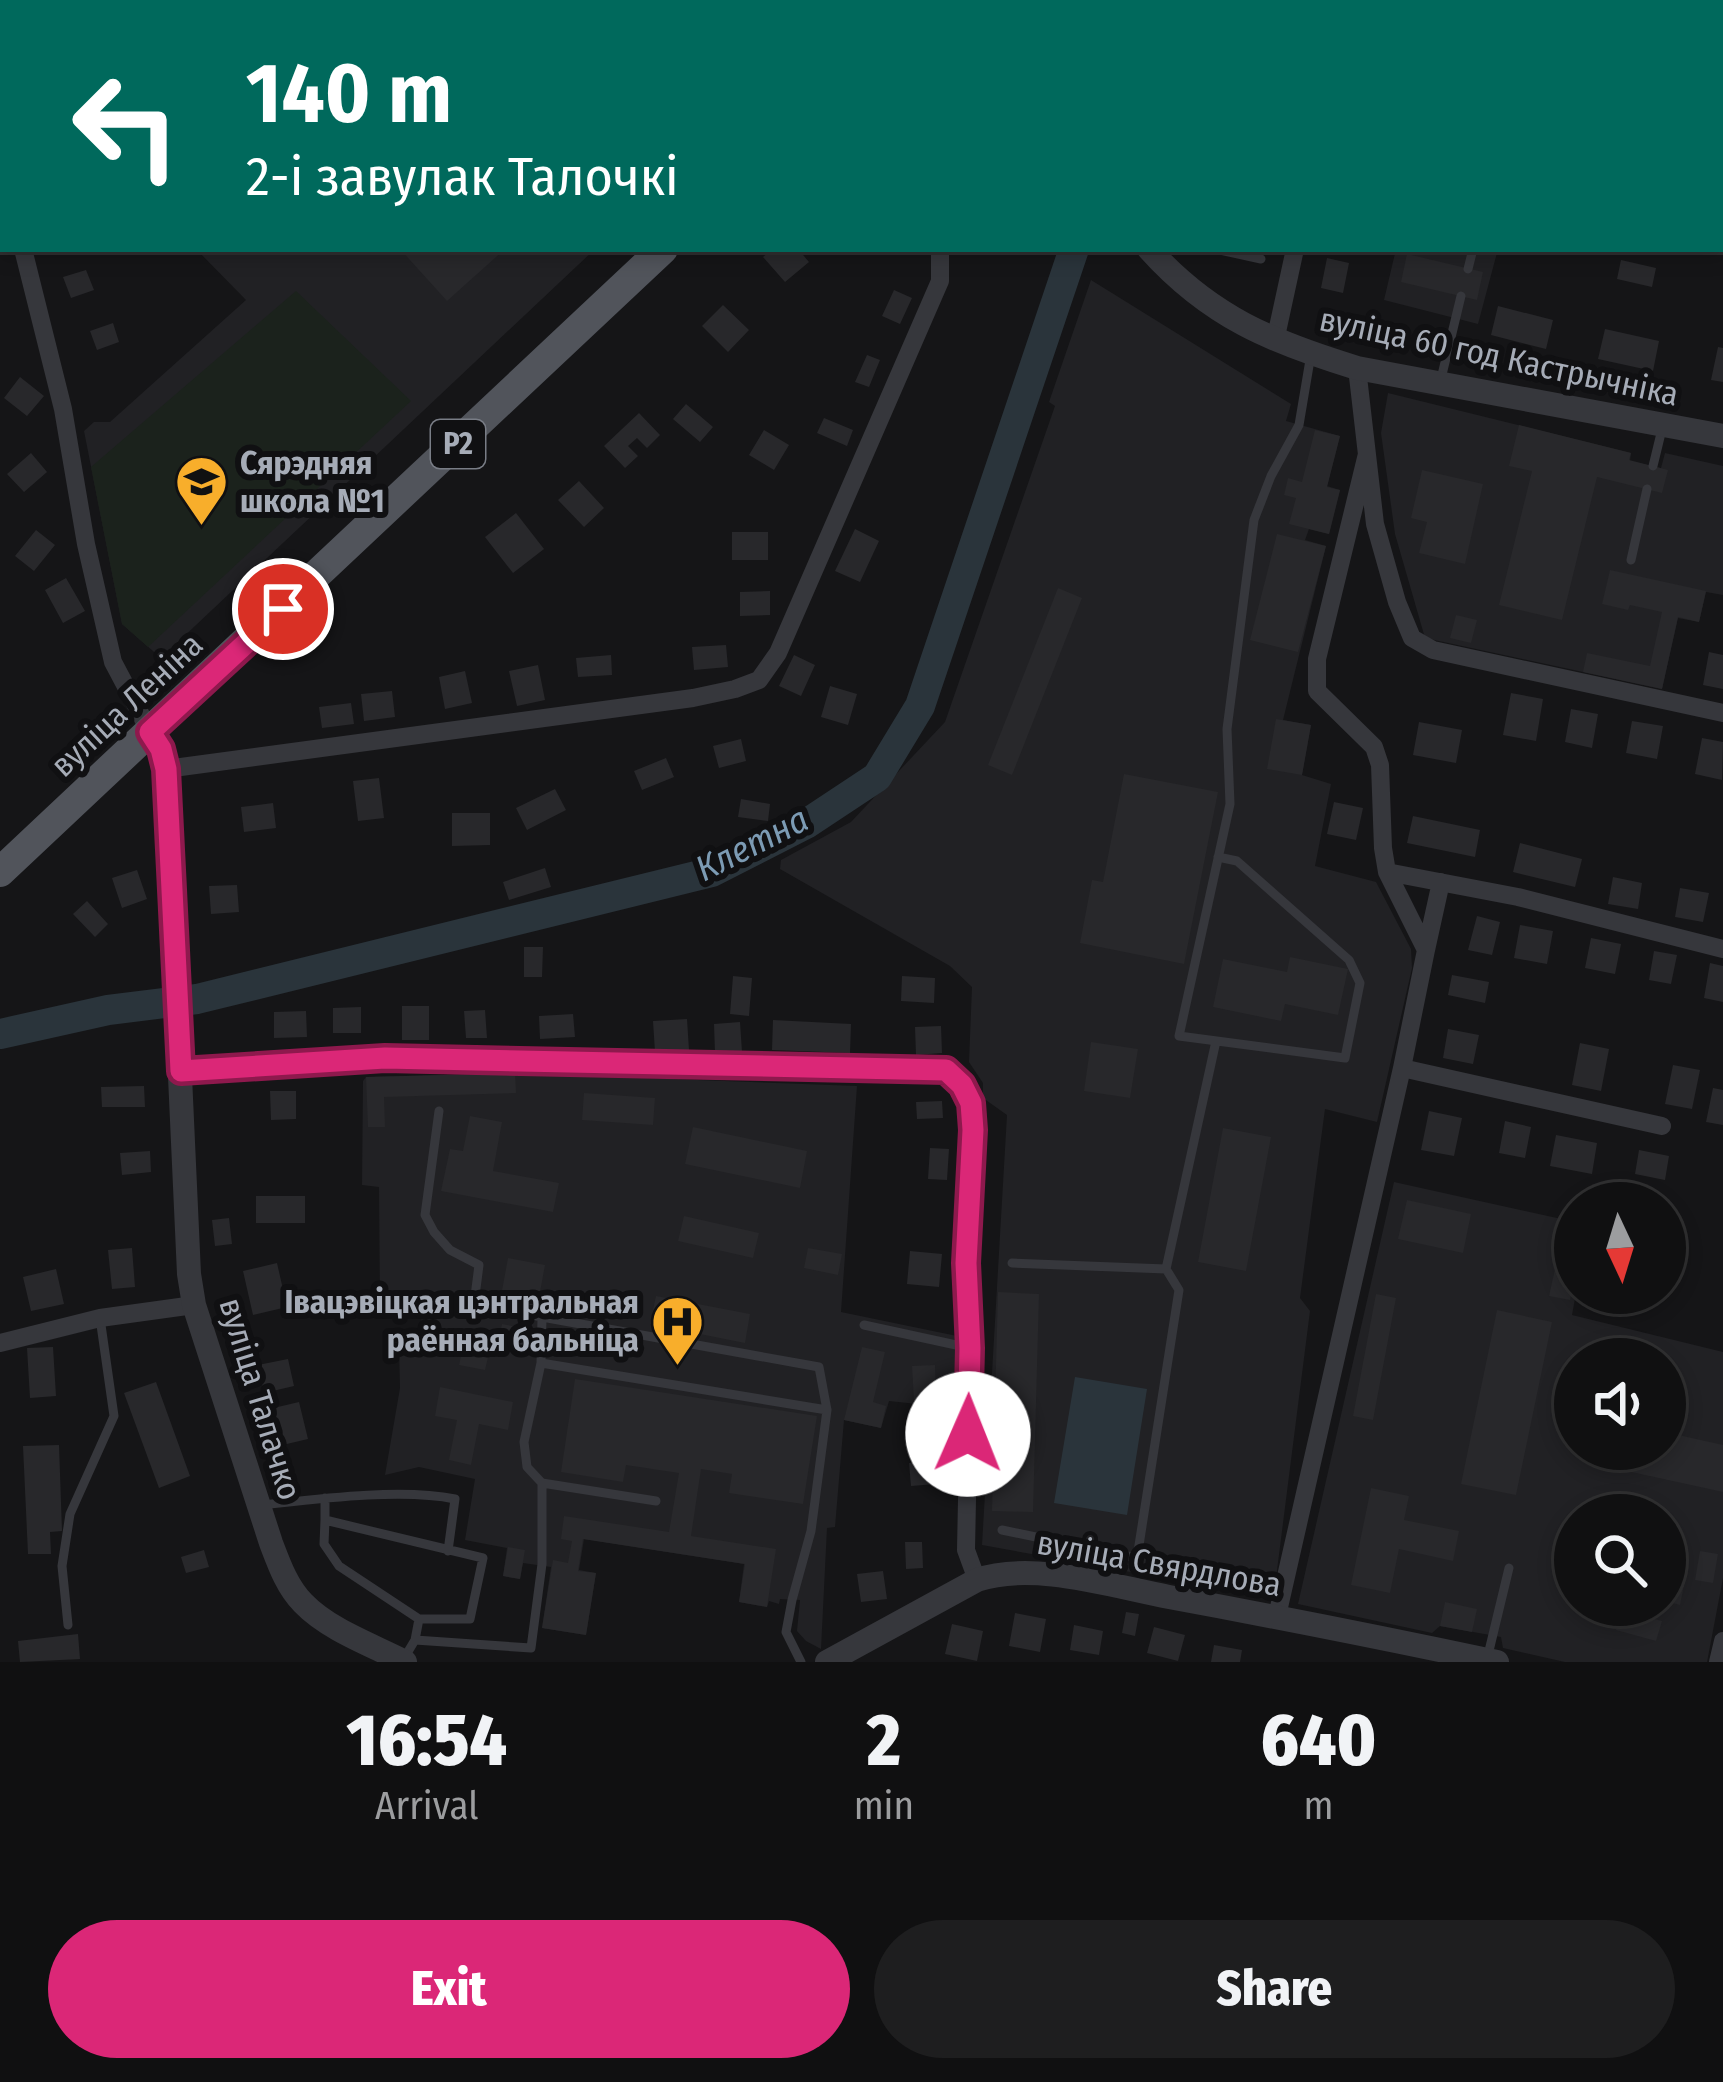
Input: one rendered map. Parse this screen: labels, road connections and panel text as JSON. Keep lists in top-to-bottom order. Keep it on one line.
{"streets":{"main road":["Р2","вуліца Леніна"],"street":["вуліца 60 год Кастрычніка","вуліца Талачко","вуліца Свярдлова"]},"crossings":[["вуліца Леніна","вуліца Талачко"]],"water":["Клетна"],"places":{"school or university":["Сярэдняя школа №1"],"hospital":["Івацэвіцкая цэнтральная раённая бальніца"]},"north":"bottom","page":{"turn":["140 m","2-і завулак Талочкі"],"eta":["16:54","Arrival","2","min","640","m"],"buttons":["Exit","Share"]}}
